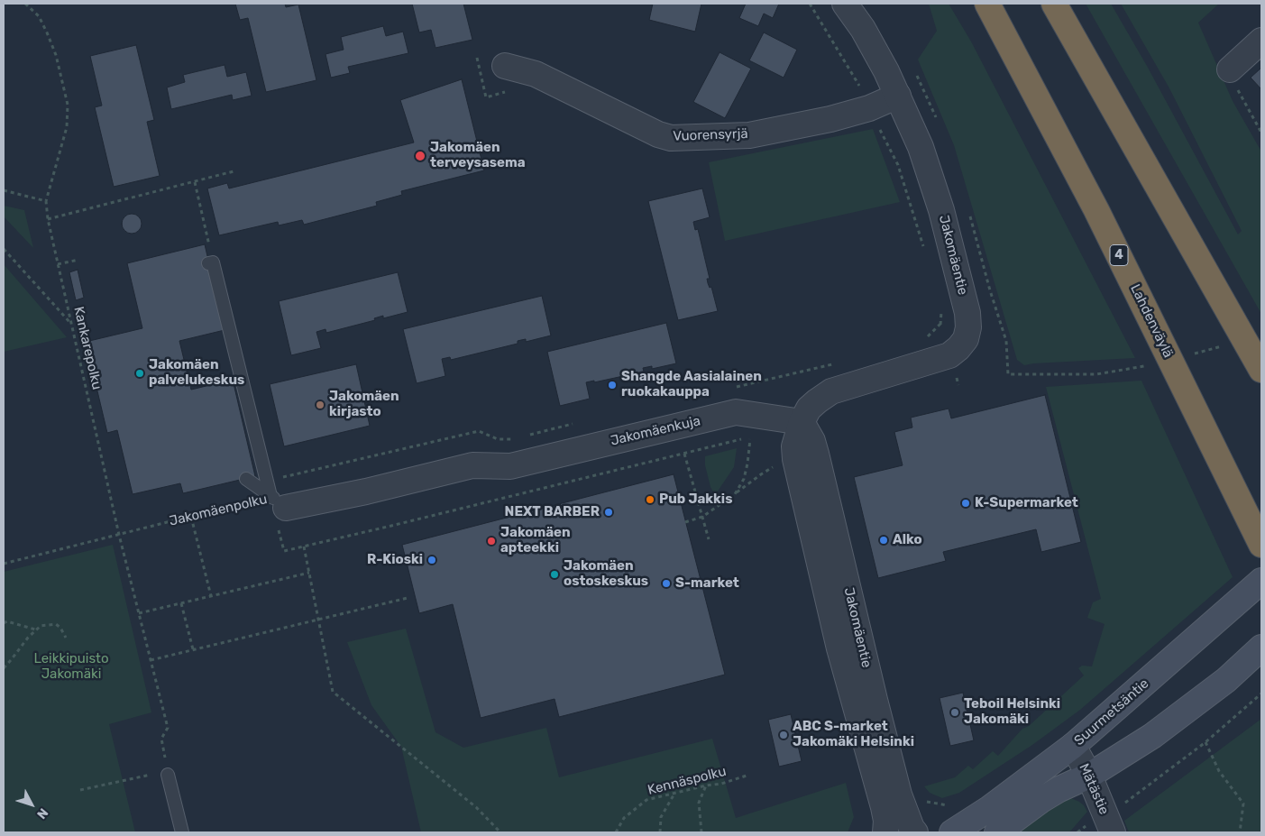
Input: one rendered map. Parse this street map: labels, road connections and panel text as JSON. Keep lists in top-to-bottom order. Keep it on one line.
{"streets":{"highway":["4","Lahdenväylä"],"main road":["Suurmetsäntie"],"street":["Vuorensyrjä","Jakomäentie","Jakomäenkuja","Jakomäenpolku","Mätästie"],"path":["Kankarepolku","Kennäspolku"]},"crossings":[["Vuorensyrjä","Jakomäentie"],["Jakomäentie","Jakomäenkuja"],["Kankarepolku","Jakomäenpolku"],["Jakomäenkuja","Jakomäenpolku"],["Suurmetsäntie","Mätästie"]],"parks":["Leikkipuisto Jakomäki"],"places":["Jakomäen terveysasema","Jakomäen palvelukeskus","Shangde Aasialainen ruokakauppa","Jakomäen kirjasto","Pub Jakkis","K-Supermarket","NEXT BARBER","Alko","Jakomäen apteekki","R-Kioski","Jakomäen ostoskeskus","S-market","Teboil Helsinki Jakomäki","ABC S-market Jakomäki Helsinki"],"north":"bottom right"}
